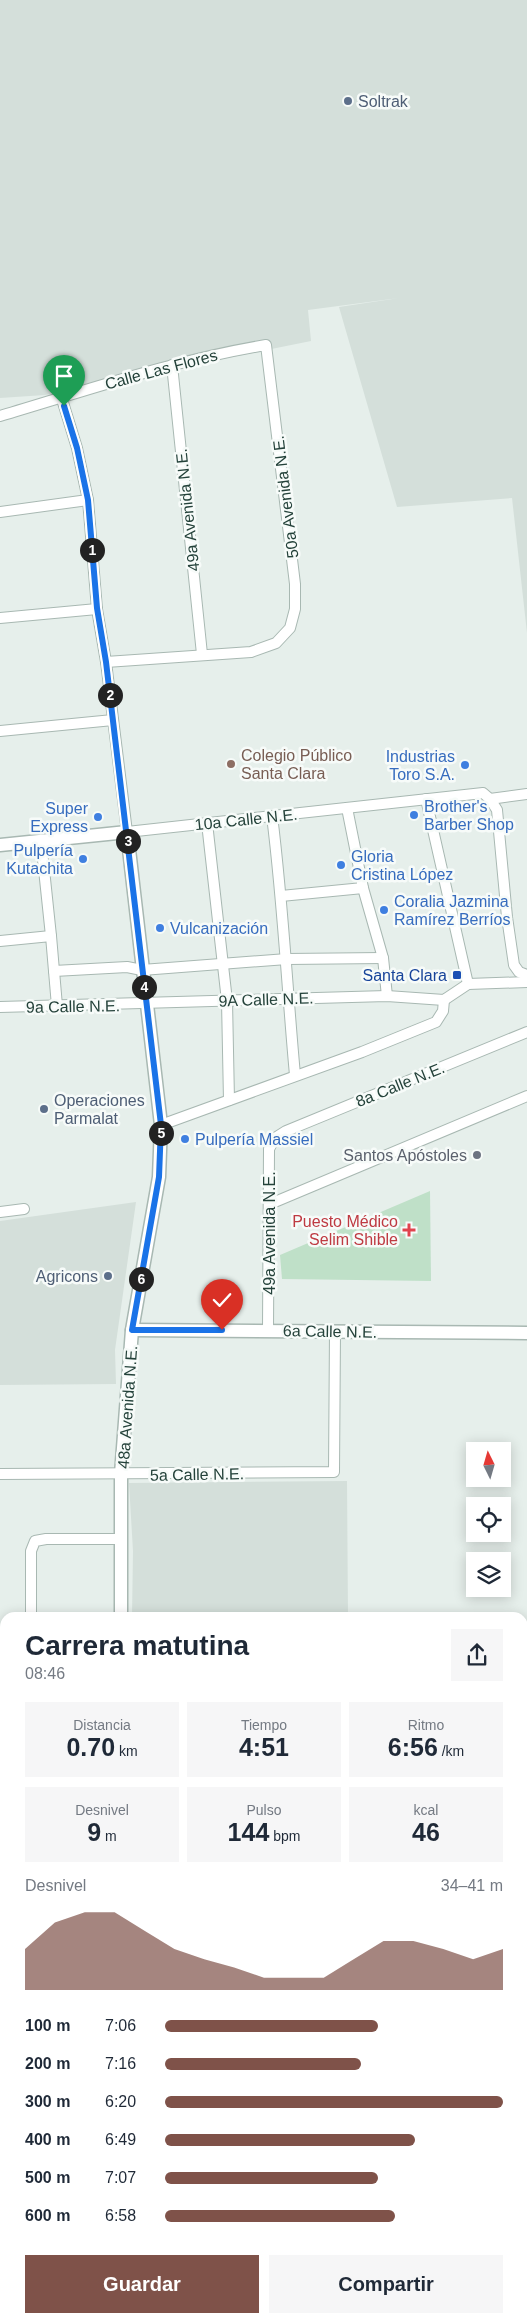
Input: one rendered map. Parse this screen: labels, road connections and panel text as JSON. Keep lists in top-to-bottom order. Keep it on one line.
{"streets":{"street":["Calle Las Flores","50a Avenida N.E.","49a Avenida N.E.","10a Calle N.E.","9A Calle N.E.","9a Calle N.E.","8a Calle N.E.","6a Calle N.E.","48a Avenida N.E.","5a Calle N.E."]},"crossings":[["Calle Las Flores","50a Avenida N.E."],["Calle Las Flores","49a Avenida N.E."],["Calle Las Flores","48a Avenida N.E."],["50a Avenida N.E.","49a Avenida N.E."],["49a Avenida N.E.","8a Calle N.E."],["49a Avenida N.E.","6a Calle N.E."],["10a Calle N.E.","48a Avenida N.E."],["9A Calle N.E.","9a Calle N.E."],["9A Calle N.E.","48a Avenida N.E."],["9a Calle N.E.","48a Avenida N.E."],["6a Calle N.E.","48a Avenida N.E."],["6a Calle N.E.","5a Calle N.E."],["48a Avenida N.E.","5a Calle N.E."]],"places":{"other":["Soltrak","Colegio Público Santa Clara","Industrias Toro S.A.","Brother's Barber Shop","Super Express","Pulpería Kutachita","Gloria Cristina López","Coralia Jazmina Ramírez Berríos","Vulcanización","Operaciones Parmalat","Pulpería Massiel","Santos Apóstoles","Agricons"],"transit":["Santa Clara"],"health":["Puesto Médico Selim Shible"]},"north":"top","page":{"pins":["1","2","3","4","5","6"],"heading":["Carrera matutina","08:46"],"stats":[["Distancia","0.70 km"],["Tiempo","4:51"],["Ritmo","6:56 /km"],["Desnivel","9 m"],["Pulso","144 bpm"],["kcal","46"]],"chart":["Desnivel","34–41 m"],"list":[{"name":"100 m","note":"7:06"},{"name":"200 m","note":"7:16"},{"name":"300 m","note":"6:20"},{"name":"400 m","note":"6:49"},{"name":"500 m","note":"7:07"},{"name":"600 m","note":"6:58"}],"buttons":["Guardar","Compartir"]}}
